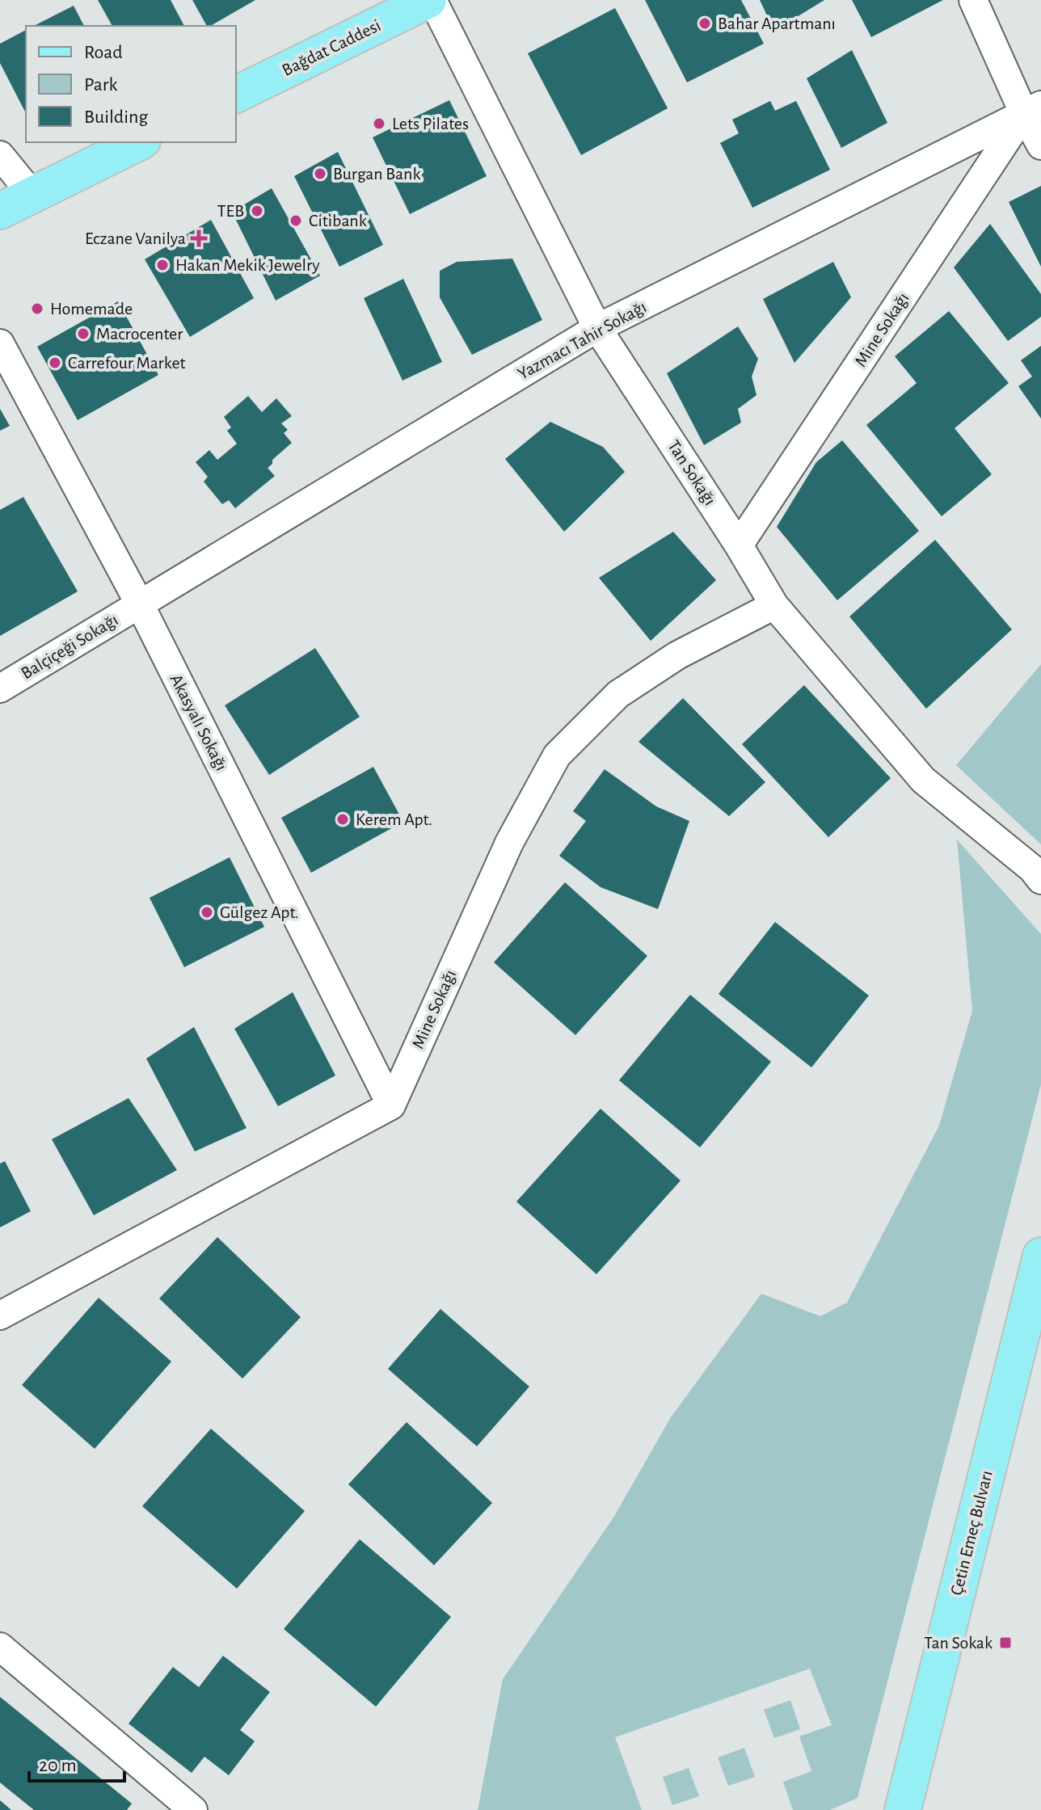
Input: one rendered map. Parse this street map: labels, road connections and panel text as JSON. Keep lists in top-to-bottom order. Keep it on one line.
{"streets":{"main road":["Bağdat Caddesi","Çetin Emeç Bulvarı"],"street":["Mine Sokağı","Yazmacı Tahir Sokağı","Tan Sokağı","Balçiçeği Sokağı","Akasyalı Sokağı"]},"crossings":[["Bağdat Caddesi","Tan Sokağı"],["Mine Sokağı","Yazmacı Tahir Sokağı"],["Mine Sokağı","Tan Sokağı"],["Mine Sokağı","Akasyalı Sokağı"],["Yazmacı Tahir Sokağı","Tan Sokağı"],["Yazmacı Tahir Sokağı","Balçiçeği Sokağı"],["Yazmacı Tahir Sokağı","Akasyalı Sokağı"],["Balçiçeği Sokağı","Akasyalı Sokağı"]],"places":{"other":["Bahar Apartmanı","Lets Pilates","Burgan Bank","TEB","Citibank","Hakan Mekik Jewelry","Homemade","Macrocenter","Carrefour Market","Kerem Apt.","Gülgez Apt."],"health":["Eczane Vanilya"],"transit":["Tan Sokak"]},"legend":["Road","Park","Building"],"scale_bar":"20 m"}
